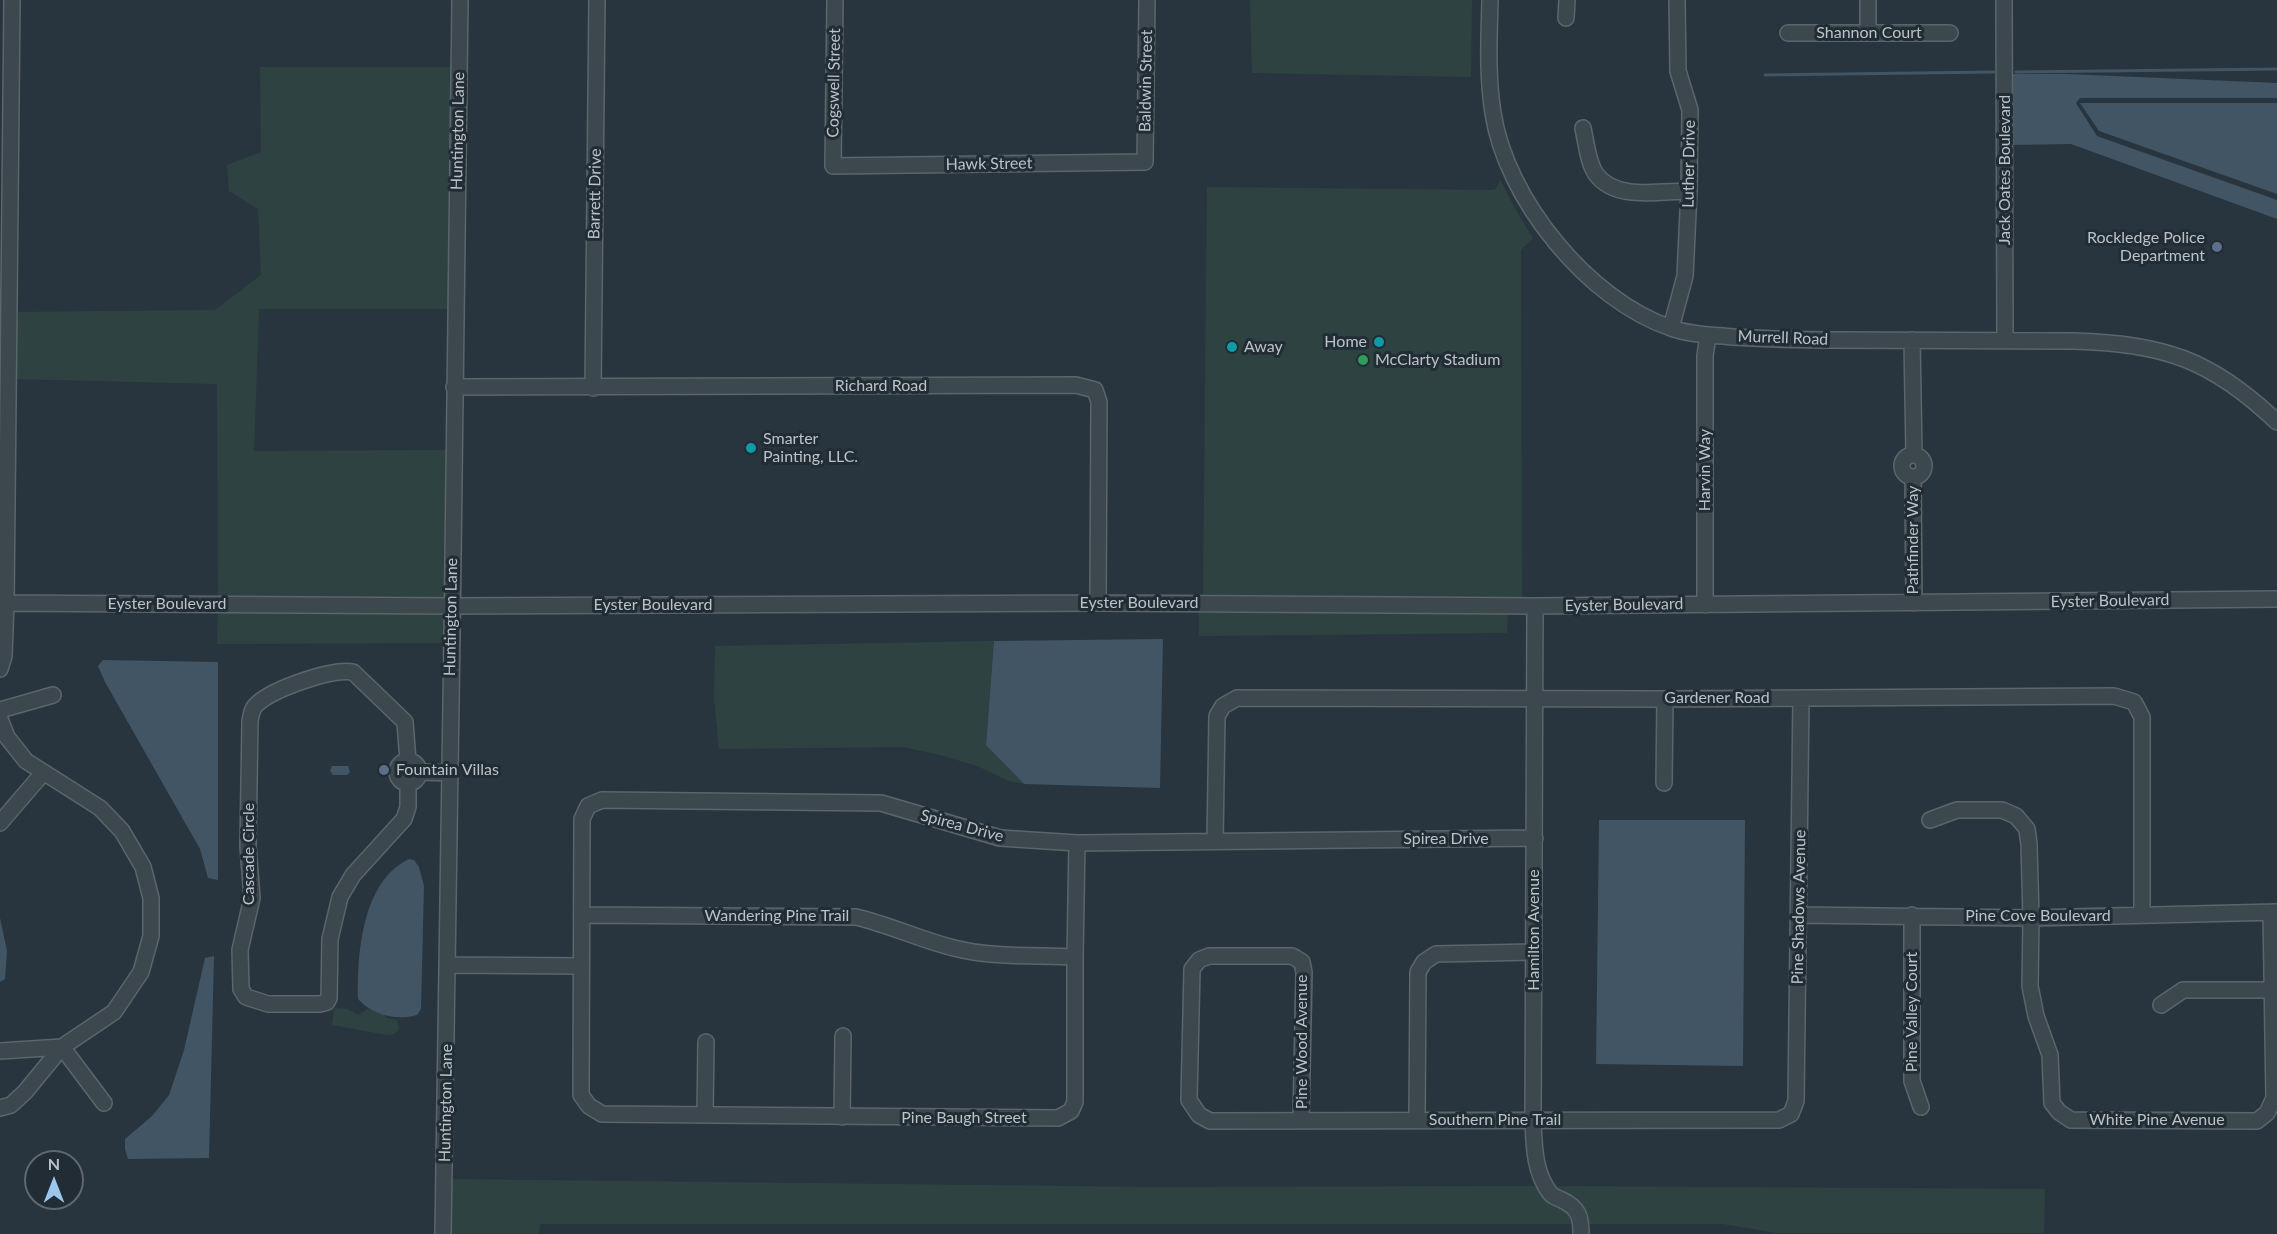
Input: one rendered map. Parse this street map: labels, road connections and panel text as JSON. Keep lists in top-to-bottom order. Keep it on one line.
{"streets":{"street":["Shannon Court","Baldwin Street","Cogswell Street","Huntington Lane","Hawk Street","Luther Drive","Jack Oates Boulevard","Barrett Drive","Murrell Road","Richard Road","Harvin Way","Pathfinder Way","Eyster Boulevard","Gardener Road","Spirea Drive","Cascade Circle","Pine Shadows Avenue","Wandering Pine Trail","Pine Cove Boulevard","Hamilton Avenue","Pine Valley Court","Pine Wood Avenue","Pine Baugh Street","Southern Pine Trail","White Pine Avenue"]},"crossings":[["Baldwin Street","Hawk Street"],["Cogswell Street","Hawk Street"],["Huntington Lane","Richard Road"],["Huntington Lane","Eyster Boulevard"],["Luther Drive","Murrell Road"],["Jack Oates Boulevard","Murrell Road"],["Barrett Drive","Richard Road"],["Murrell Road","Harvin Way"],["Murrell Road","Pathfinder Way"],["Richard Road","Eyster Boulevard"],["Harvin Way","Eyster Boulevard"],["Pathfinder Way","Eyster Boulevard"],["Eyster Boulevard","Hamilton Avenue"],["Gardener Road","Spirea Drive"],["Gardener Road","Pine Shadows Avenue"],["Gardener Road","Pine Cove Boulevard"],["Gardener Road","Hamilton Avenue"],["Spirea Drive","Wandering Pine Trail"],["Spirea Drive","Hamilton Avenue"],["Spirea Drive","Pine Baugh Street"],["Pine Shadows Avenue","Pine Cove Boulevard"],["Pine Shadows Avenue","Southern Pine Trail"],["Wandering Pine Trail","Pine Baugh Street"],["Pine Cove Boulevard","Pine Valley Court"],["Pine Cove Boulevard","White Pine Avenue"],["Hamilton Avenue","Southern Pine Trail"],["Pine Wood Avenue","Southern Pine Trail"]],"places":["Rockledge Police Department","Home","Away","McClarty Stadium","Smarter Painting, LLC.","Fountain Villas"],"north":"top"}
